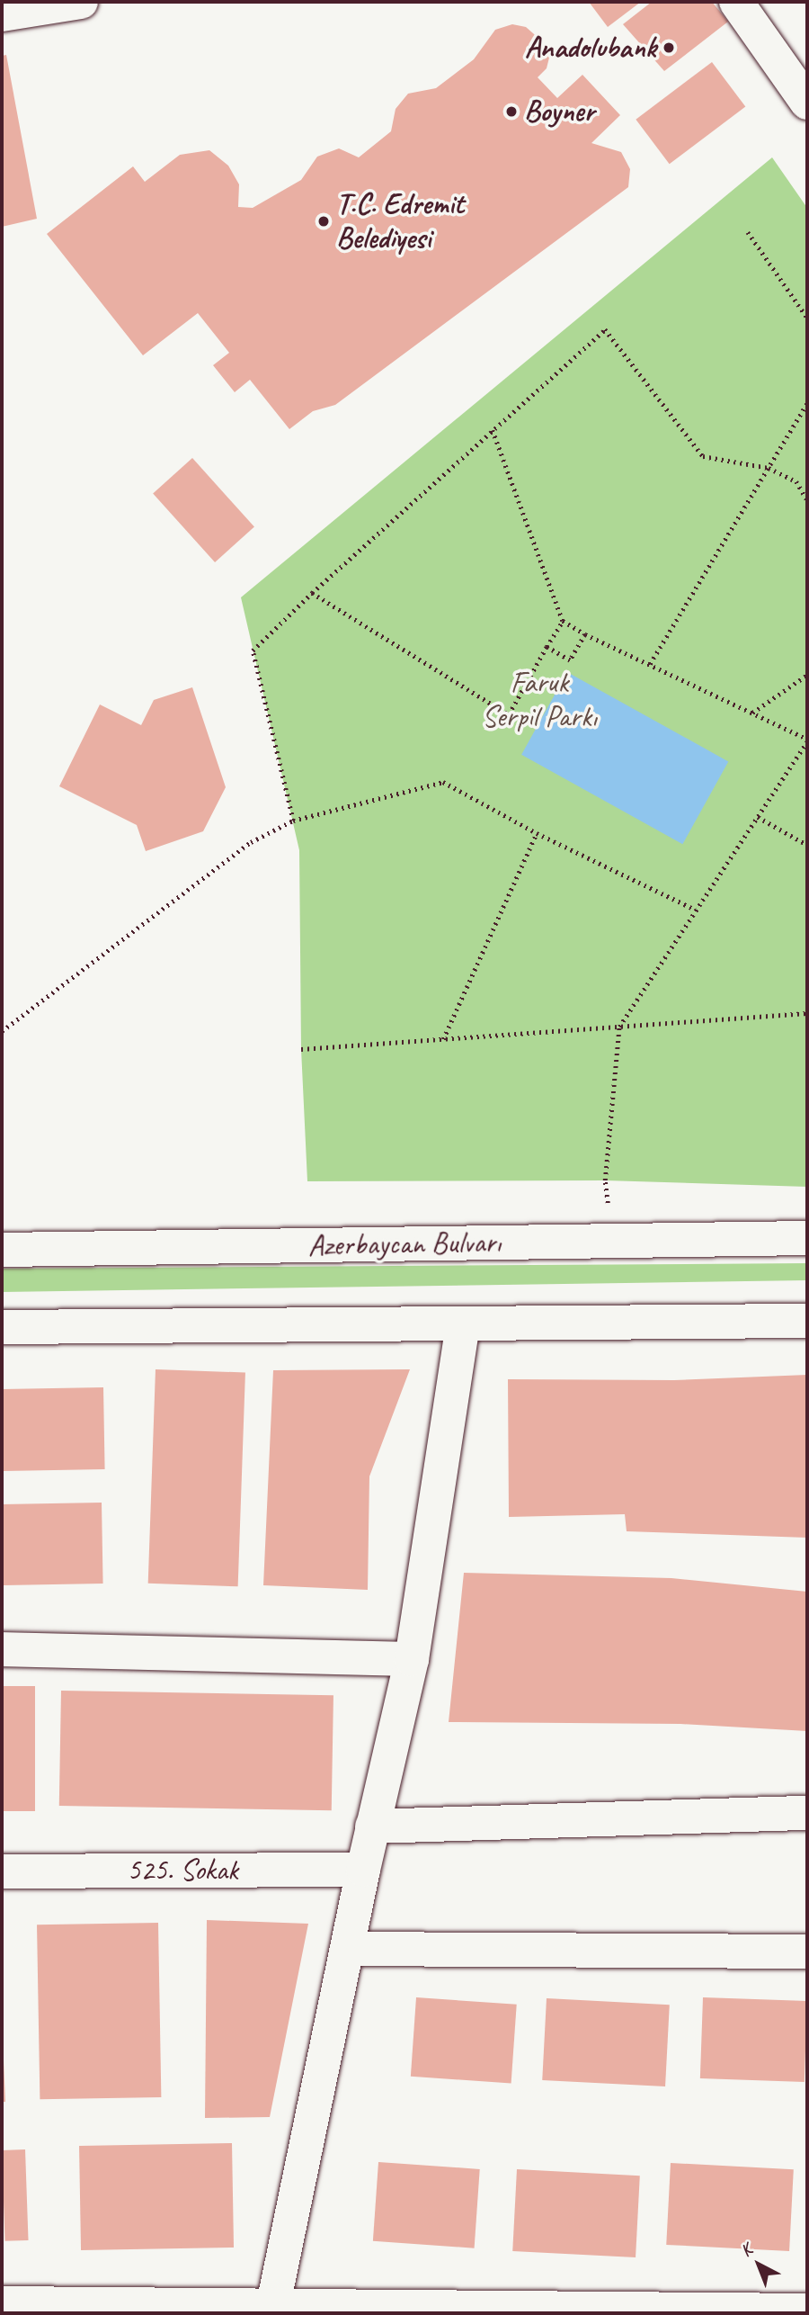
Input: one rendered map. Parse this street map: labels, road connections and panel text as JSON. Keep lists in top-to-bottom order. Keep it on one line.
{"streets":{"street":["Azerbaycan Bulvarı","525. Sokak"]},"parks":["Faruk Serpil Parkı"],"places":["Anadolubank","Boyner","T.C. Edremit Belediyesi"],"north":"top left"}
